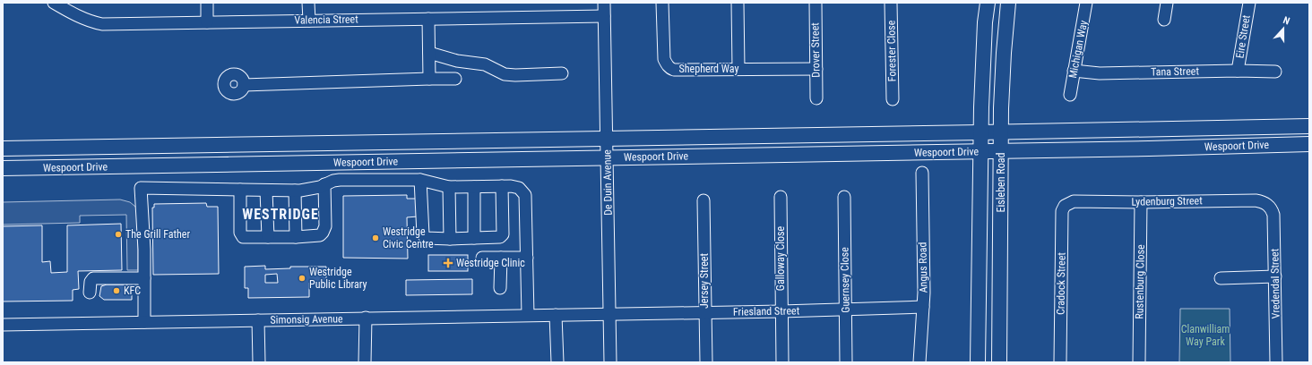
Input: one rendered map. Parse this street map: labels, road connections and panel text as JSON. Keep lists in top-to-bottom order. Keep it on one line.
{"streets":{"main road":["Wespoort Drive","Eisleben Road"],"street":["Valencia Street","Eire Street","Michigan Way","Drover Street","Forester Close","Shepherd Way","Tana Street","De Duin Avenue","Lydenburg Street","Galloway Close","Angus Road","Guernsey Close","Jersey Street","Rustenburg Close","Cradock Street","Vredendal Street","Friesland Street","Simonsig Avenue"]},"crossings":[["Valencia Street","De Duin Avenue"],["Eire Street","Tana Street"],["Michigan Way","Tana Street"],["Drover Street","Shepherd Way"],["Wespoort Drive","De Duin Avenue"],["Wespoort Drive","Eisleben Road"],["De Duin Avenue","Friesland Street"],["De Duin Avenue","Simonsig Avenue"],["Lydenburg Street","Rustenburg Close"],["Lydenburg Street","Cradock Street"],["Lydenburg Street","Vredendal Street"],["Galloway Close","Friesland Street"],["Angus Road","Friesland Street"],["Guernsey Close","Friesland Street"],["Jersey Street","Friesland Street"],["Friesland Street","Simonsig Avenue"]],"districts":["WESTRIDGE"],"parks":["Clanwilliam Way Park"],"places":{"other":["The Grill Father","Westridge Civic Centre","Westridge Public Library","KFC"],"health":["Westridge Clinic"]},"north":"top"}
